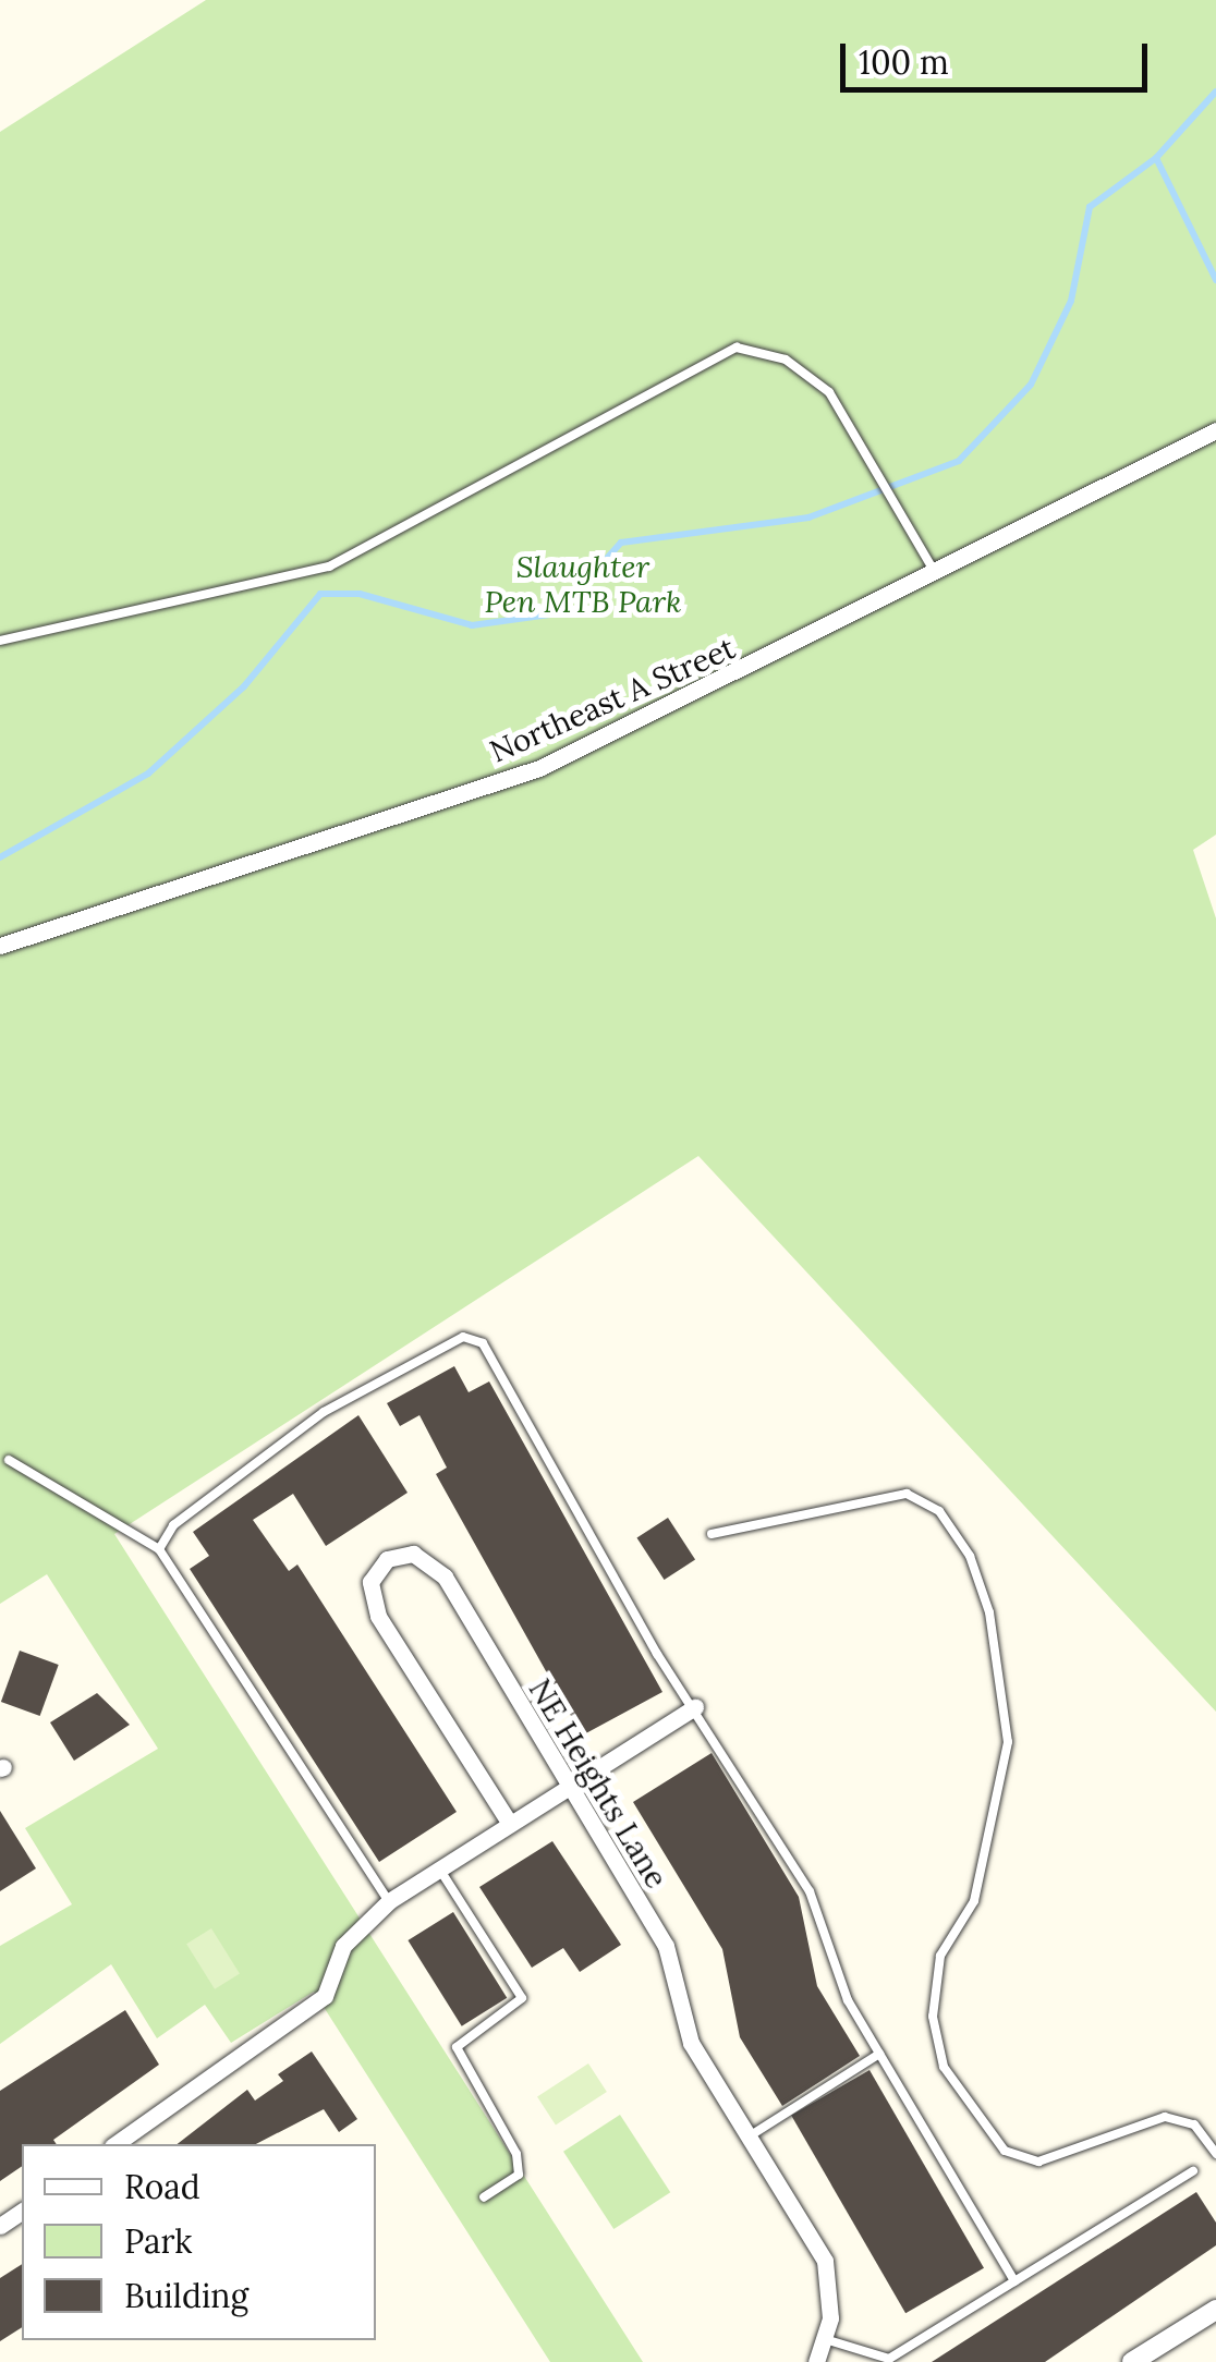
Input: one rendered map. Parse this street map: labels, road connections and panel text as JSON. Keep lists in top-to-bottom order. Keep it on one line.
{"streets":{"street":["Northeast A Street","NE Heights Lane"]},"parks":["Slaughter Pen MTB Park"],"legend":["Road","Park","Building"],"scale_bar":"100 m"}
